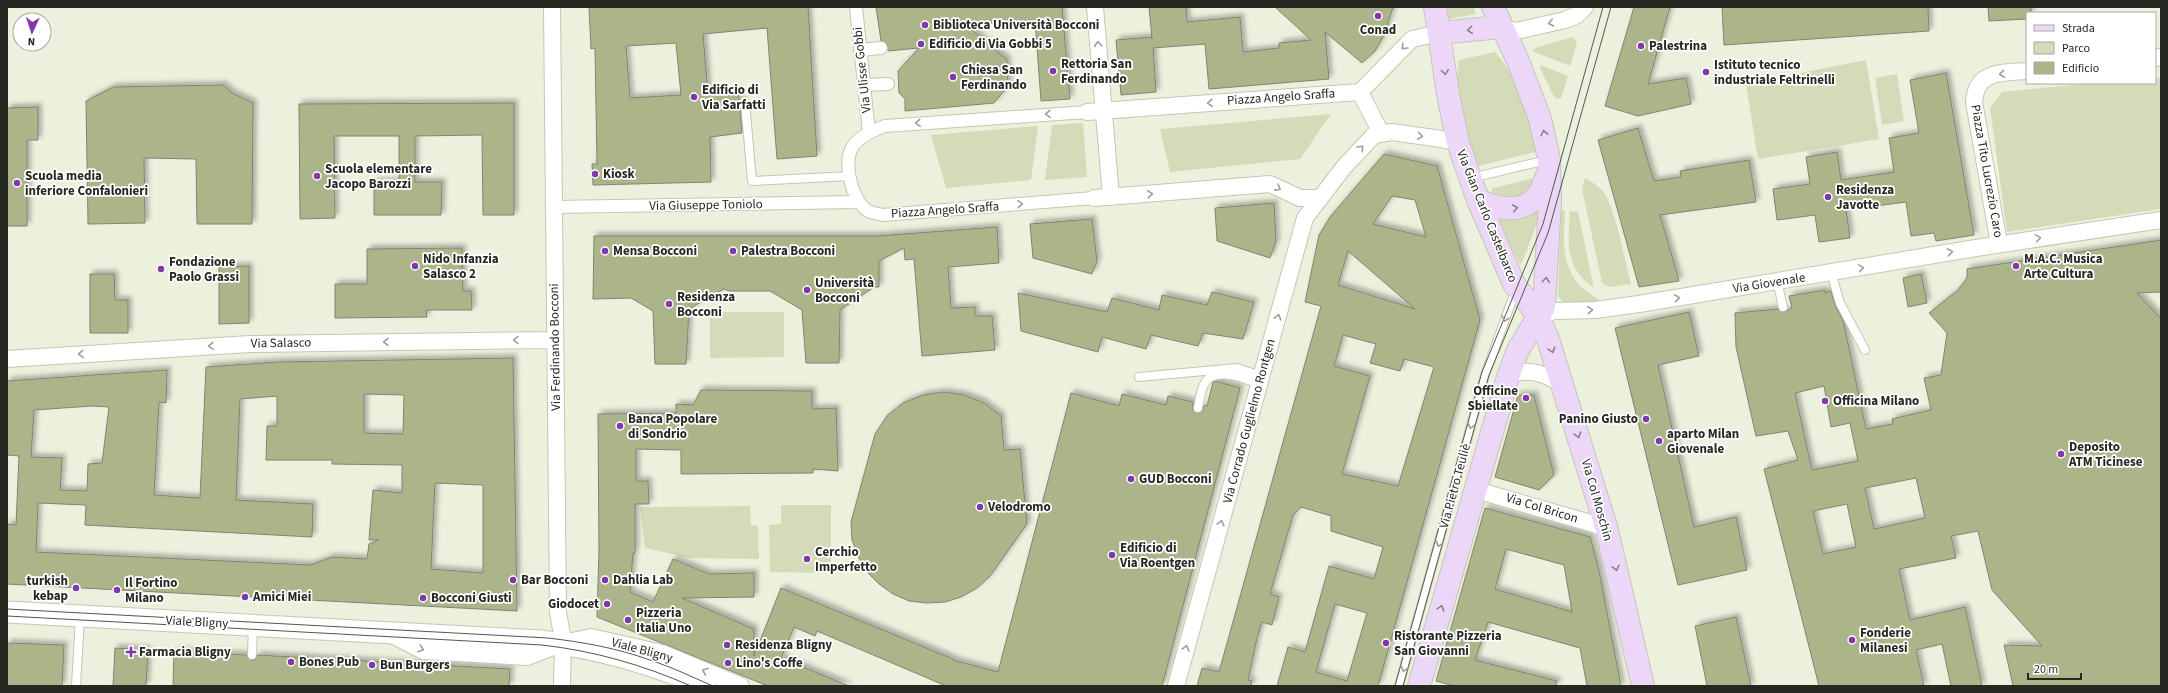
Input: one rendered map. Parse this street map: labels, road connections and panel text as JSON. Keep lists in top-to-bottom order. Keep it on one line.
{"streets":{"main road":["Via Gian Carlo Castelbarco","Via Pietro Teuliè","Via Col Moschin"],"street":["Via Ulisse Gobbi","Piazza Angelo Sraffa","Piazza Tito Lucrezio Caro","Via Giuseppe Toniolo","Via Giovenale","Via Salasco","Via Ferdinando Bocconi","Via Corrado Guglielmo Rontgen","Via Col Bricon","Viale Bligny"]},"crossings":[["Via Ulisse Gobbi","Piazza Angelo Sraffa"],["Piazza Angelo Sraffa","Via Giuseppe Toniolo"],["Piazza Angelo Sraffa","Via Corrado Guglielmo Rontgen"],["Piazza Tito Lucrezio Caro","Via Giovenale"],["Via Giuseppe Toniolo","Via Ferdinando Bocconi"],["Via Gian Carlo Castelbarco","Via Giovenale"],["Via Gian Carlo Castelbarco","Via Corrado Guglielmo Rontgen"],["Via Gian Carlo Castelbarco","Via Pietro Teuliè"],["Via Gian Carlo Castelbarco","Via Col Moschin"],["Via Giovenale","Via Pietro Teuliè"],["Via Giovenale","Via Col Moschin"],["Via Salasco","Via Ferdinando Bocconi"],["Via Ferdinando Bocconi","Viale Bligny"],["Via Pietro Teuliè","Via Col Moschin"],["Via Pietro Teuliè","Via Col Bricon"],["Via Col Moschin","Via Col Bricon"]],"one_way":["Via Giovenale","Via Salasco","Via Corrado Guglielmo Rontgen","Via Col Moschin"],"places":{"other":["Conad","Biblioteca Università Bocconi","Edificio di Via Gobbi 5","Palestrina","Rettoria San Ferdinando","Istituto tecnico industriale Feltrinelli","Chiesa San Ferdinando","Edificio di Via Sarfatti","Kiosk","Scuola elementare Jacopo Barozzi","Scuola media inferiore Confalonieri","Residenza Javotte","Mensa Bocconi","Palestra Bocconi","Nido Infanzia Salasco 2","M.A.C. Musica Arte Cultura","Fondazione Paolo Grassi","Università Bocconi","Residenza Bocconi","Officine Sbiellate","Officina Milano","Panino Giusto","Banca Popolare di Sondrio","aparto Milan Giovenale","Deposito ATM Ticinese","GUD Bocconi","Velodromo","Edificio di Via Roentgen","Cerchio Imperfetto","Bar Bocconi","Dahlia Lab","turkish kebap","Il Fortino Milano","Amici Miei","Bocconi Giusti","Giodocet","Pizzeria Italia Uno","Fonderie Milanesi","Ristorante Pizzeria San Giovanni","Residenza Bligny","Bones Pub","Lino's Coffe","Bun Burgers"],"health":["Farmacia Bligny"]},"legend":["Strada","Parco","Edificio"],"scale_bar":"20 m","north":"bottom"}
